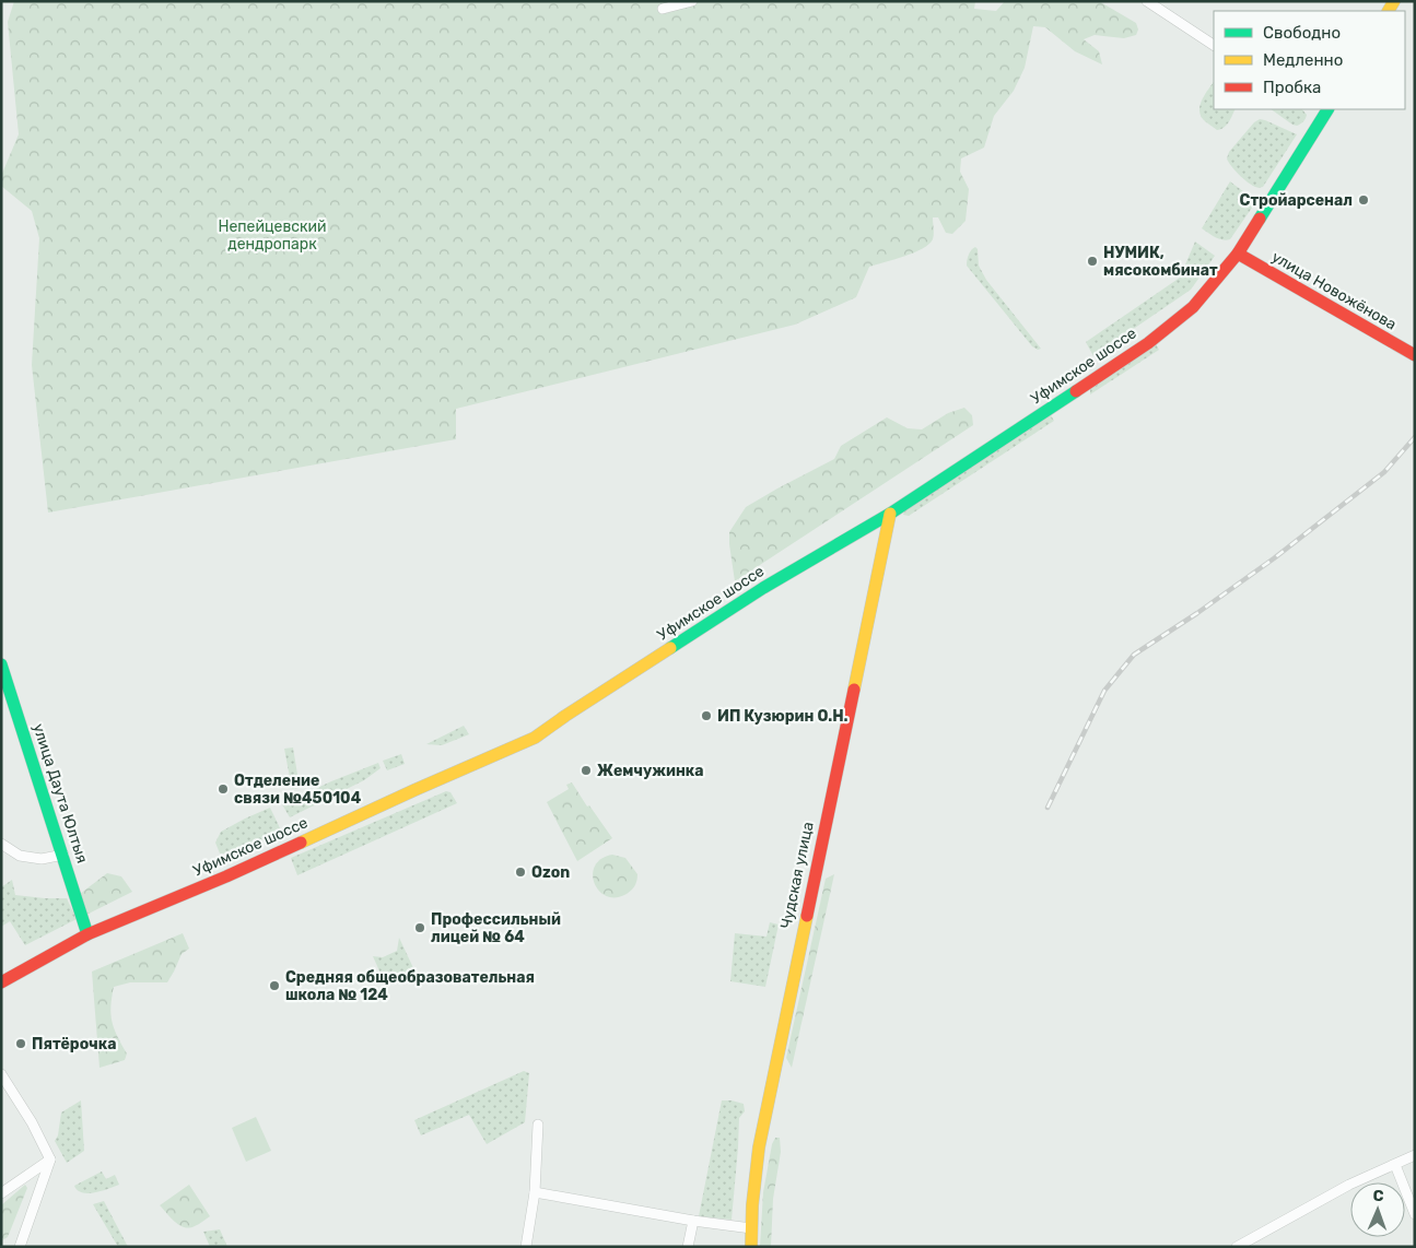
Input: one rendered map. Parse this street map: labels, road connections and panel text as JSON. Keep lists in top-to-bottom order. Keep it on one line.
{"streets":{"main road":["улица Новожёнова","Уфимское шоссе","улица Даута Юлтыя","Чудская улица"]},"crossings":[["улица Новожёнова","Уфимское шоссе"],["Уфимское шоссе","улица Даута Юлтыя"],["Уфимское шоссе","Чудская улица"]],"parks":["Непейцевский дендропарк"],"places":["Стройарсенал","НУМИК, мясокомбинат","ИП Кузюрин О.Н.","Жемчужинка","Отделение связи №450104","Ozon","Профессильный лицей № 64","Средняя общеобразовательная школа № 124","Пятёрочка"],"legend":["Свободно","Медленно","Пробка"],"north":"top"}
